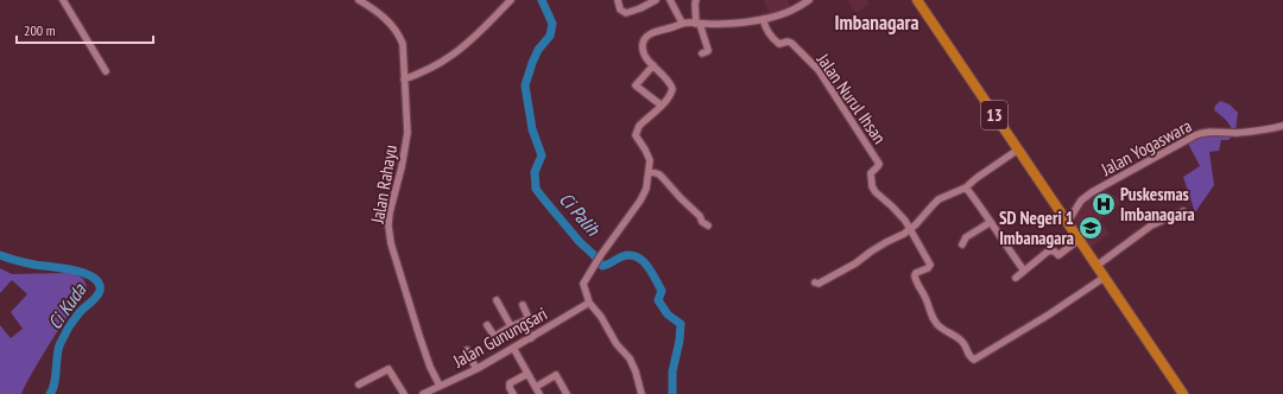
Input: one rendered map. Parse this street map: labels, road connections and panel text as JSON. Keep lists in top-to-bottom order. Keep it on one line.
{"streets":{"highway":["13"],"street":["Jalan Nurul Ihsan","Jalan Yogaswara","Jalan Rahayu","Jalan Gunungsari"]},"crossings":[["13","Jalan Yogaswara"],["Jalan Rahayu","Jalan Gunungsari"]],"districts":["Imbanagara"],"water":["Ci Palih","Ci Kuda"],"places":{"hospital":["Puskesmas Imbanagara"],"school or university":["SD Negeri 1 Imbanagara"]},"scale_bar":"200 m"}
